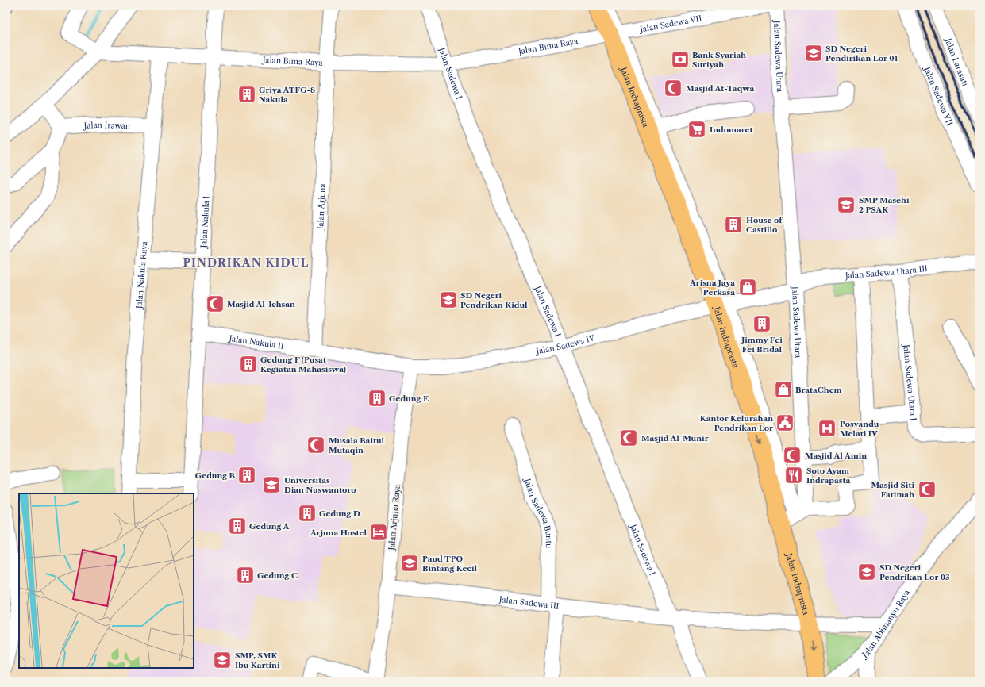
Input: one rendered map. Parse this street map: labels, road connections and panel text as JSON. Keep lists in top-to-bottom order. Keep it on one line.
{"streets":{"main road":["Jalan Indraprasta"],"street":["Jalan Sadewa VII","Jalan Bima Raya","Jalan Sadewa Utara","Jalan Larasati","Jalan Sadewa I","Jalan Irawan","Jalan Arjuna","Jalan Nakula I","Jalan Sadewa Utara III","Jalan Nakula Raya","Jalan Nakula II","Jalan Sadewa IV","Jalan Sadewa Utara I","Jalan Sadewa Buntu","Jalan Arjuna Raya","Jalan Sadewa III","Jalan Abimanyu Raya"]},"crossings":[["Jalan Sadewa VII","Jalan Bima Raya"],["Jalan Sadewa VII","Jalan Indraprasta"],["Jalan Bima Raya","Jalan Sadewa I"],["Jalan Bima Raya","Jalan Indraprasta"],["Jalan Bima Raya","Jalan Arjuna"],["Jalan Bima Raya","Jalan Nakula I"],["Jalan Bima Raya","Jalan Nakula Raya"],["Jalan Sadewa Utara","Jalan Sadewa Utara III"],["Jalan Sadewa I","Jalan Sadewa IV"],["Jalan Sadewa I","Jalan Sadewa III"],["Jalan Indraprasta","Jalan Sadewa Utara III"],["Jalan Indraprasta","Jalan Sadewa IV"],["Jalan Indraprasta","Jalan Sadewa III"],["Jalan Irawan","Jalan Nakula Raya"],["Jalan Arjuna","Jalan Nakula II"],["Jalan Nakula I","Jalan Nakula II"],["Jalan Sadewa Utara III","Jalan Sadewa IV"],["Jalan Sadewa Utara III","Jalan Sadewa Utara I"],["Jalan Sadewa IV","Jalan Arjuna Raya"],["Jalan Sadewa Buntu","Jalan Sadewa III"],["Jalan Arjuna Raya","Jalan Sadewa III"],["Jalan Sadewa III","Jalan Abimanyu Raya"]],"one_way":["Jalan Indraprasta"],"districts":["PINDRIKAN KIDUL"],"places":{"school or university":["SD Negeri Pendirikan Lor 01","SMP Masehi 2 PSAK","SD Negeri Pendrikan Kidul","Universitas Dian Nuswantoro","Paud TPQ Bintang Kecil","SD Negeri Pendrikan Lor 03","SMP, SMK Ibu Kartini"],"bank":["Bank Syariah Suriyah"],"mosque":["Masjid At-Taqwa","Masjid Al-Ichsan","Masjid Al-Munir","Musala Baitul Mutaqin","Masjid Al Amin","Masjid Siti Fatimah"],"building":["Griya ATFG-8 Nakula","House of Castillo","Jimmy Fei Fei Bridal","Gedung F (Pusat Kegiatan Mahasiswa)","Gedung E","Gedung B","Gedung D","Gedung A","Gedung C"],"supermarket":["Indomaret"],"shop":["Arisna Jaya Perkasa","BrataChem"],"public building":["Kantor Kelurahan Pendrikan Lor"],"hospital":["Posyandu Melati IV"],"restaurant":["Soto Ayam Indrapasta"],"hotel":["Arjuna Hostel"]}}
